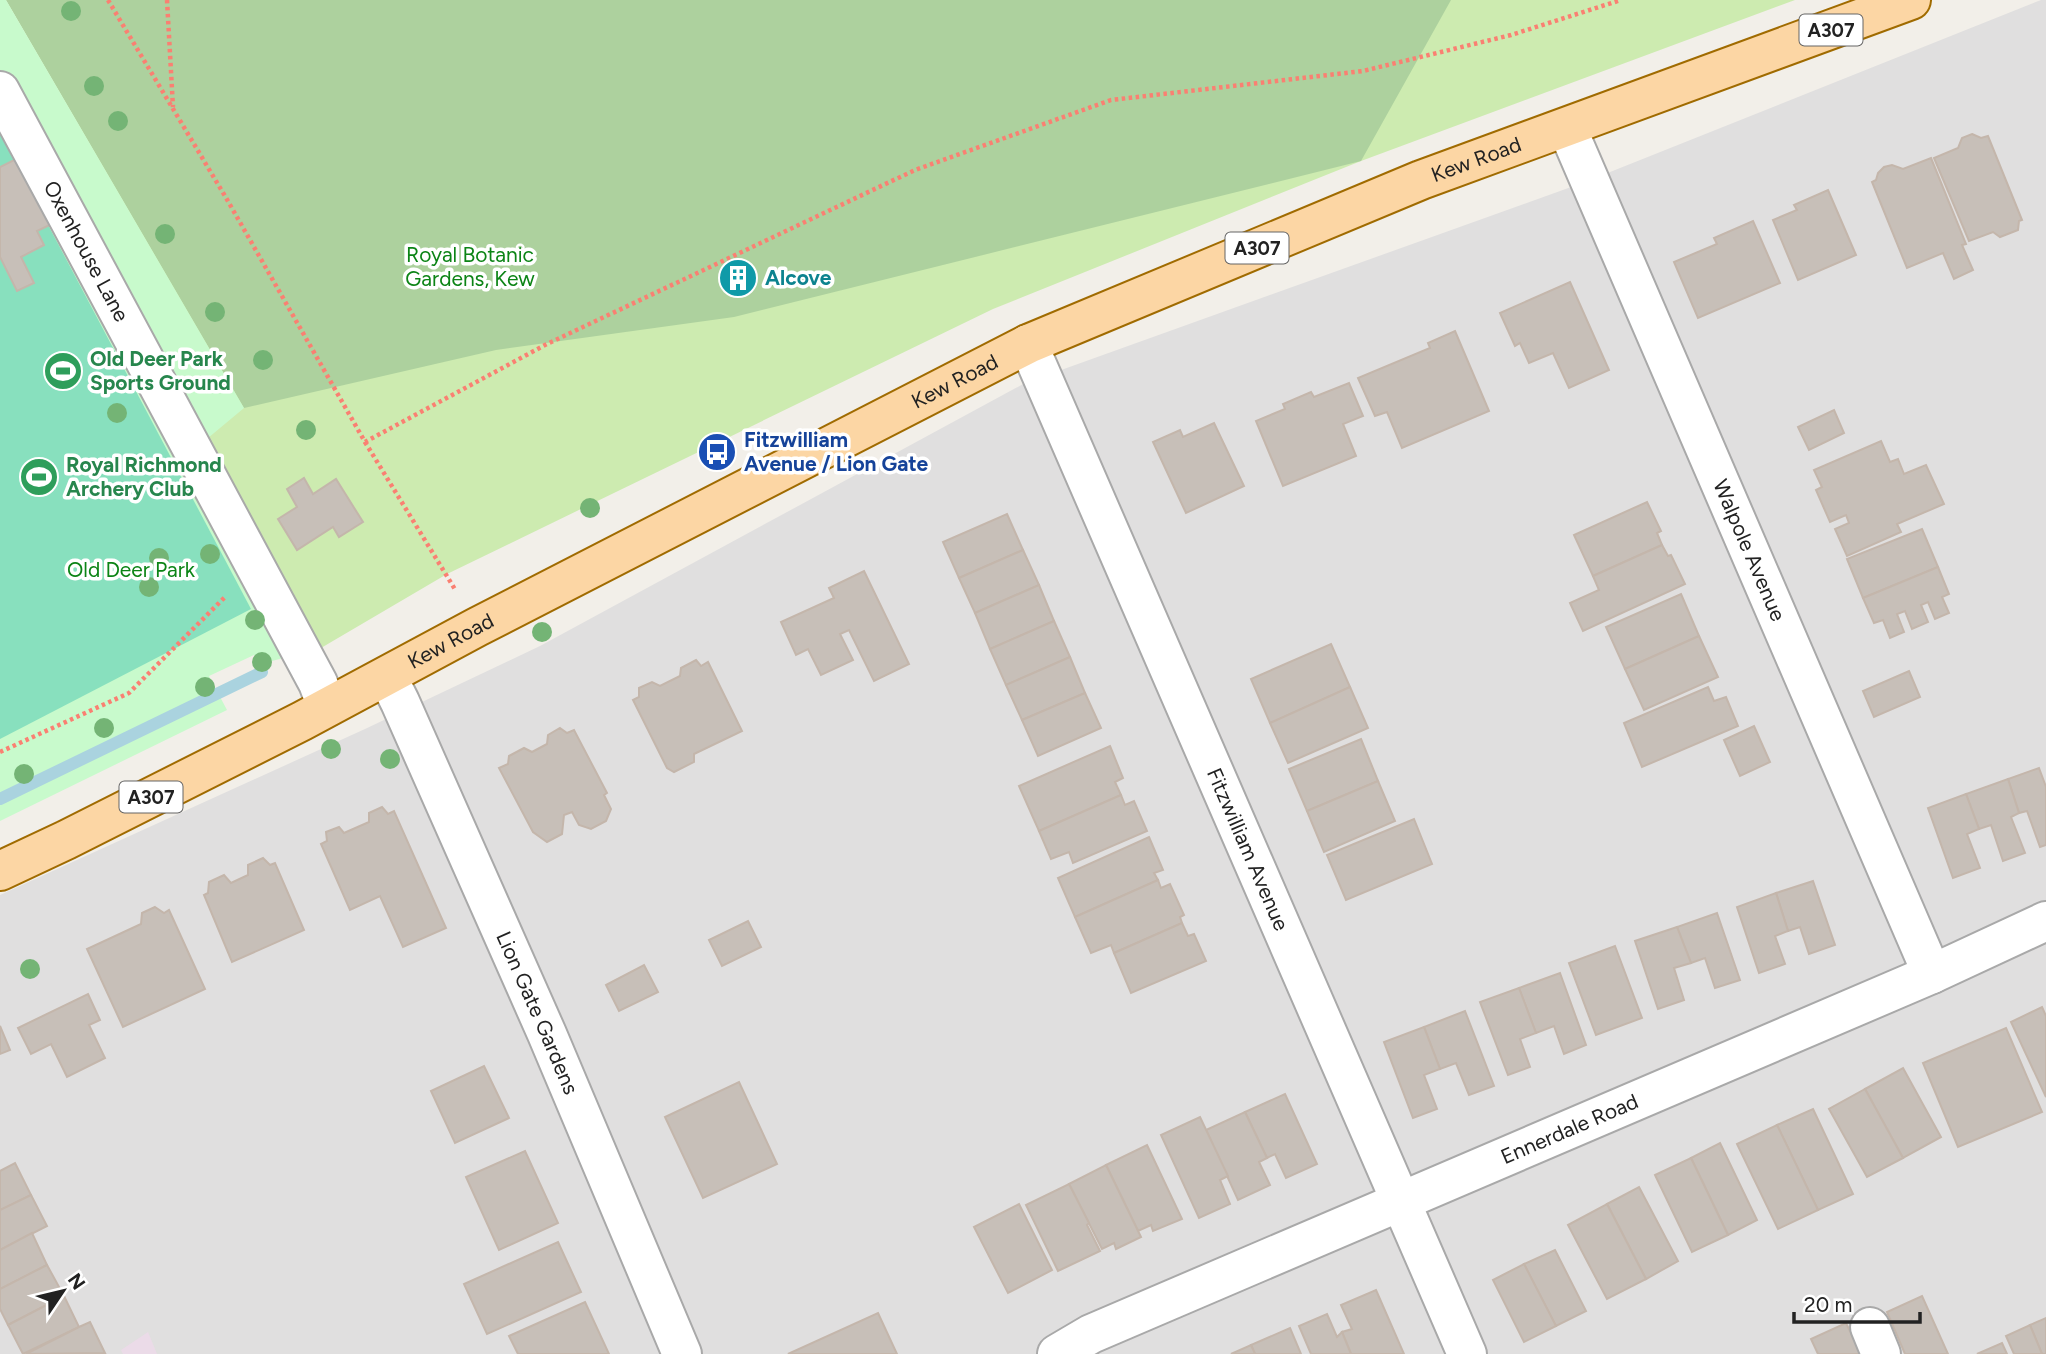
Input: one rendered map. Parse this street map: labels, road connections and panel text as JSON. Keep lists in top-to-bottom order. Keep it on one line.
{"streets":{"main road":["A307","Kew Road"],"street":["Oxenhouse Lane","Walpole Avenue","Fitzwilliam Avenue","Lion Gate Gardens","Ennerdale Road"]},"crossings":[["Kew Road","Oxenhouse Lane"],["Kew Road","Walpole Avenue"],["Kew Road","Fitzwilliam Avenue"],["Kew Road","Lion Gate Gardens"],["Walpole Avenue","Ennerdale Road"],["Fitzwilliam Avenue","Ennerdale Road"]],"parks":["Royal Botanic Gardens, Kew","Old Deer Park"],"places":{"building":["Alcove"],"sports":["Old Deer Park Sports Ground","Royal Richmond Archery Club"],"bus stop":["Fitzwilliam Avenue / Lion Gate"]},"scale_bar":"20 m","north":"top right"}
